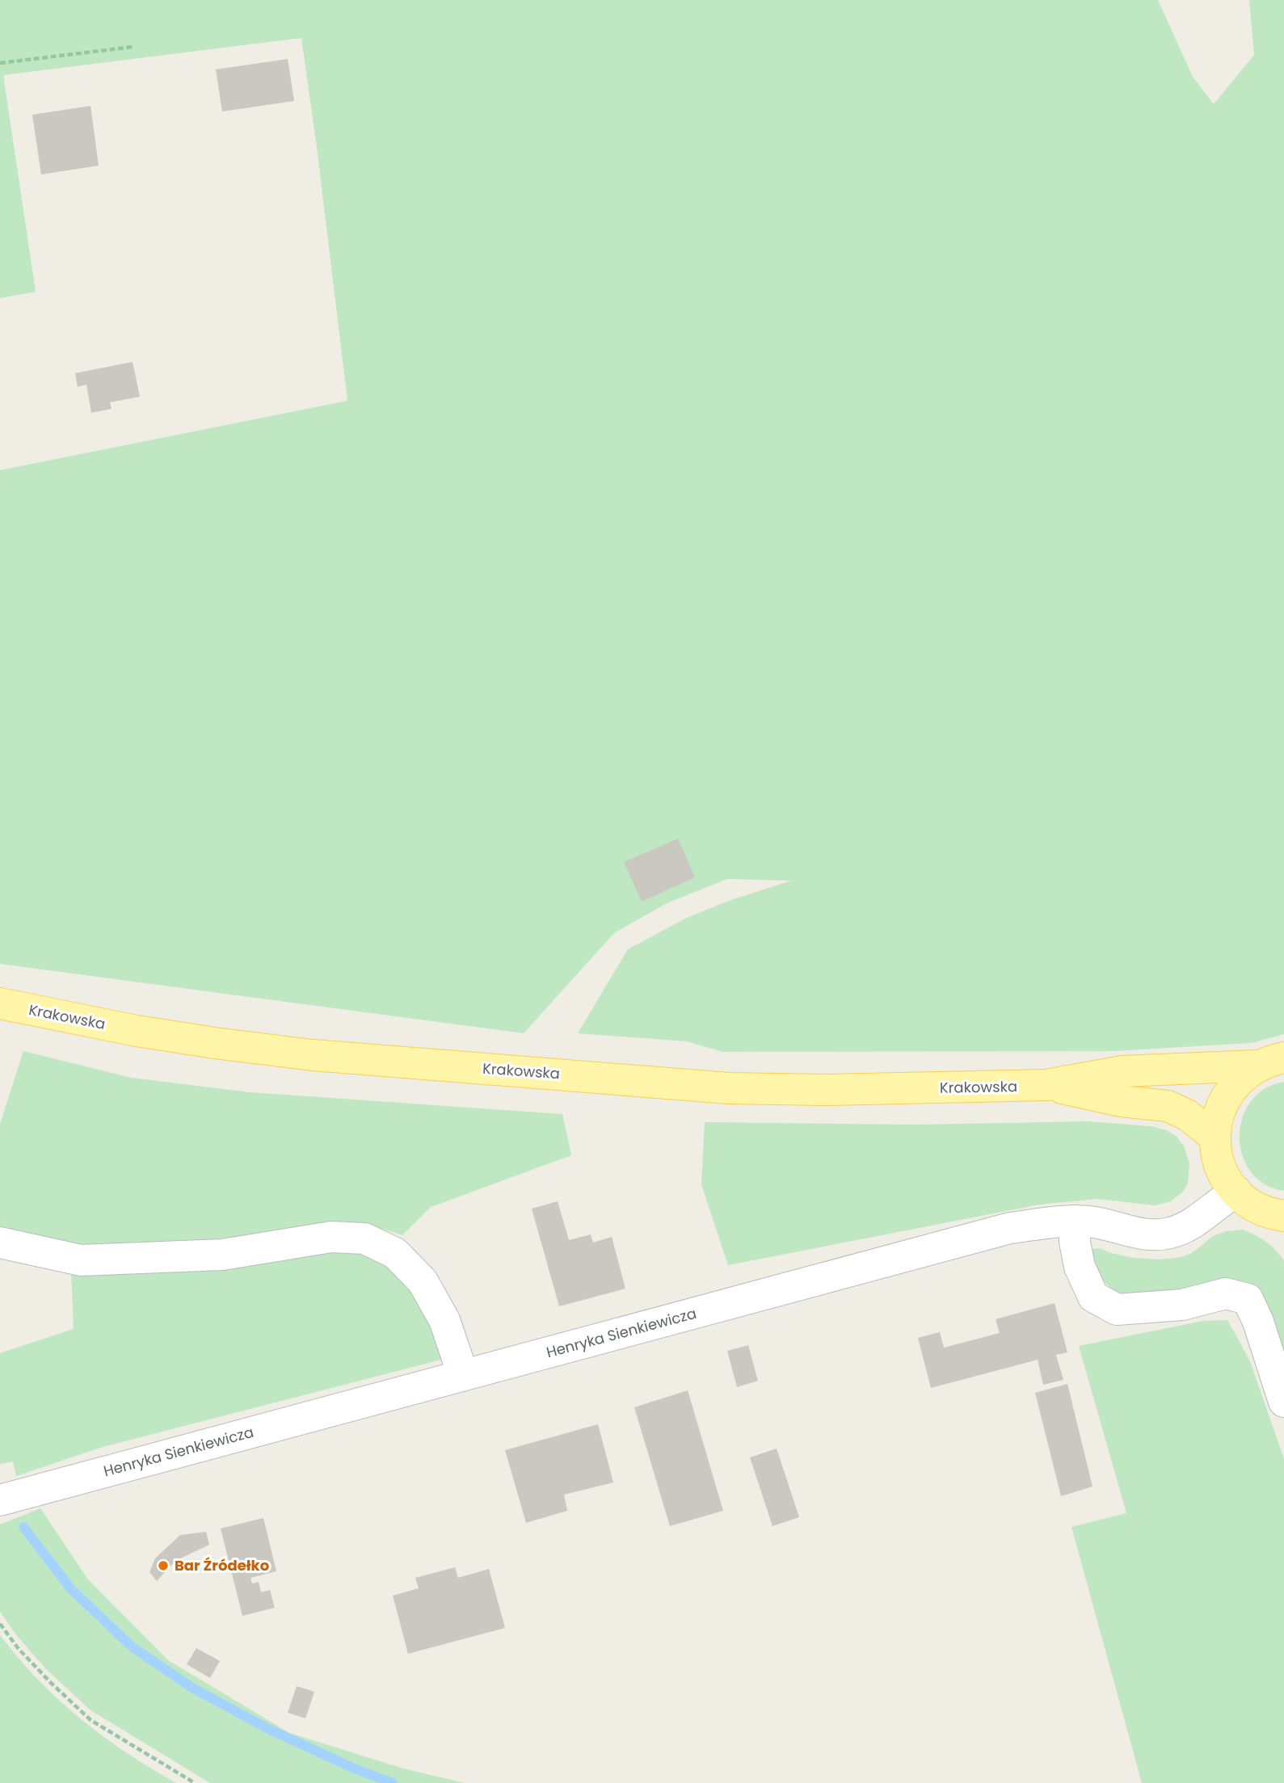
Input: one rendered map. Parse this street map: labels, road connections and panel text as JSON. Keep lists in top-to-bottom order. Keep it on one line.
{"streets":{"main road":["Krakowska"],"street":["Henryka Sienkiewicza"]},"places":["Bar Źródełko"]}
